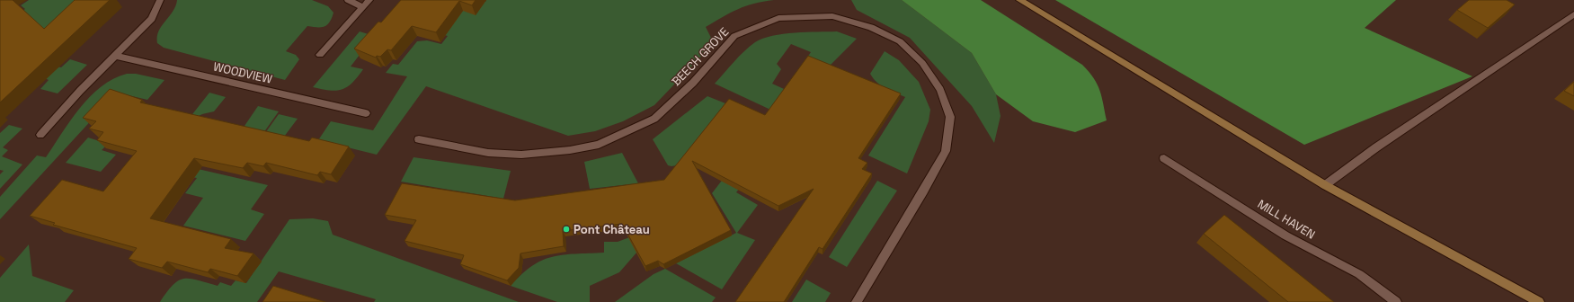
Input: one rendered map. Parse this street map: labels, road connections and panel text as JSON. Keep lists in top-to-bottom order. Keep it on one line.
{"streets":{"street":["BEECH GROVE","WOODVIEW","MILL HAVEN"]},"places":["Pont Château"]}
